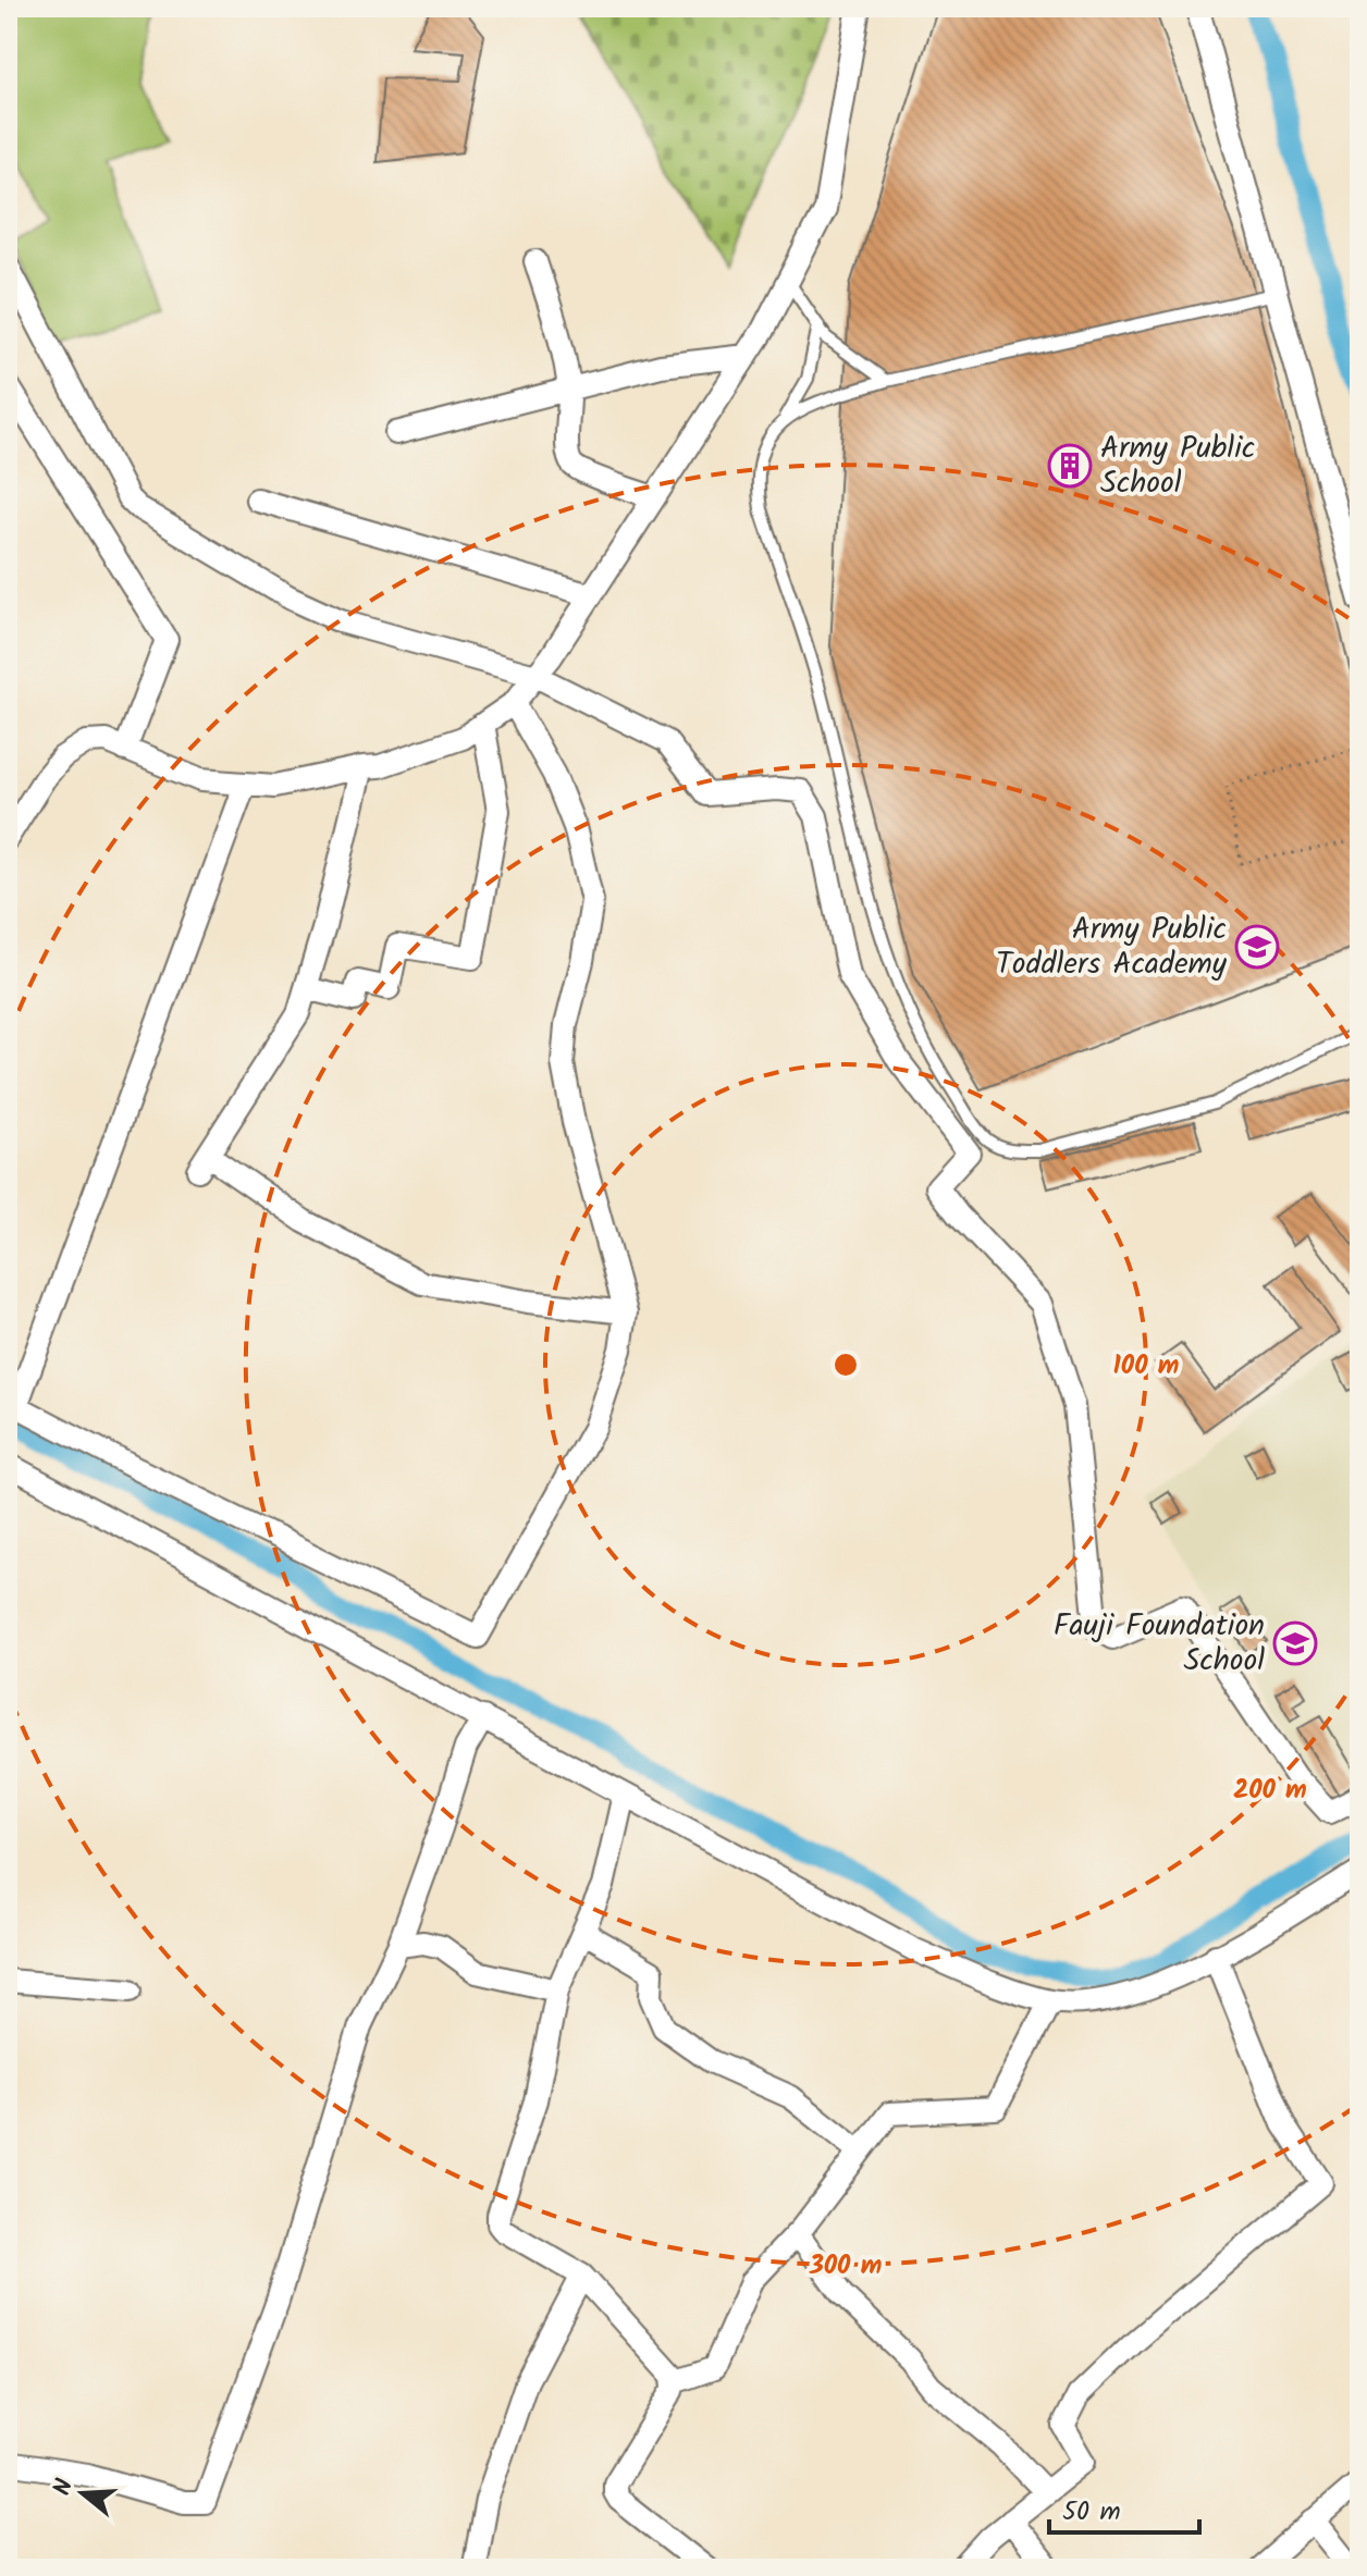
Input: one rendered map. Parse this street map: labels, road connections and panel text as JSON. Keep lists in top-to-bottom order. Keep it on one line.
{"places":{"building":["Army Public School"],"school or university":["Army Public Toddlers Academy","Fauji Foundation School"]},"scale_bar":"50 m","north":"left","rings":["100 m","200 m","300 m"]}
